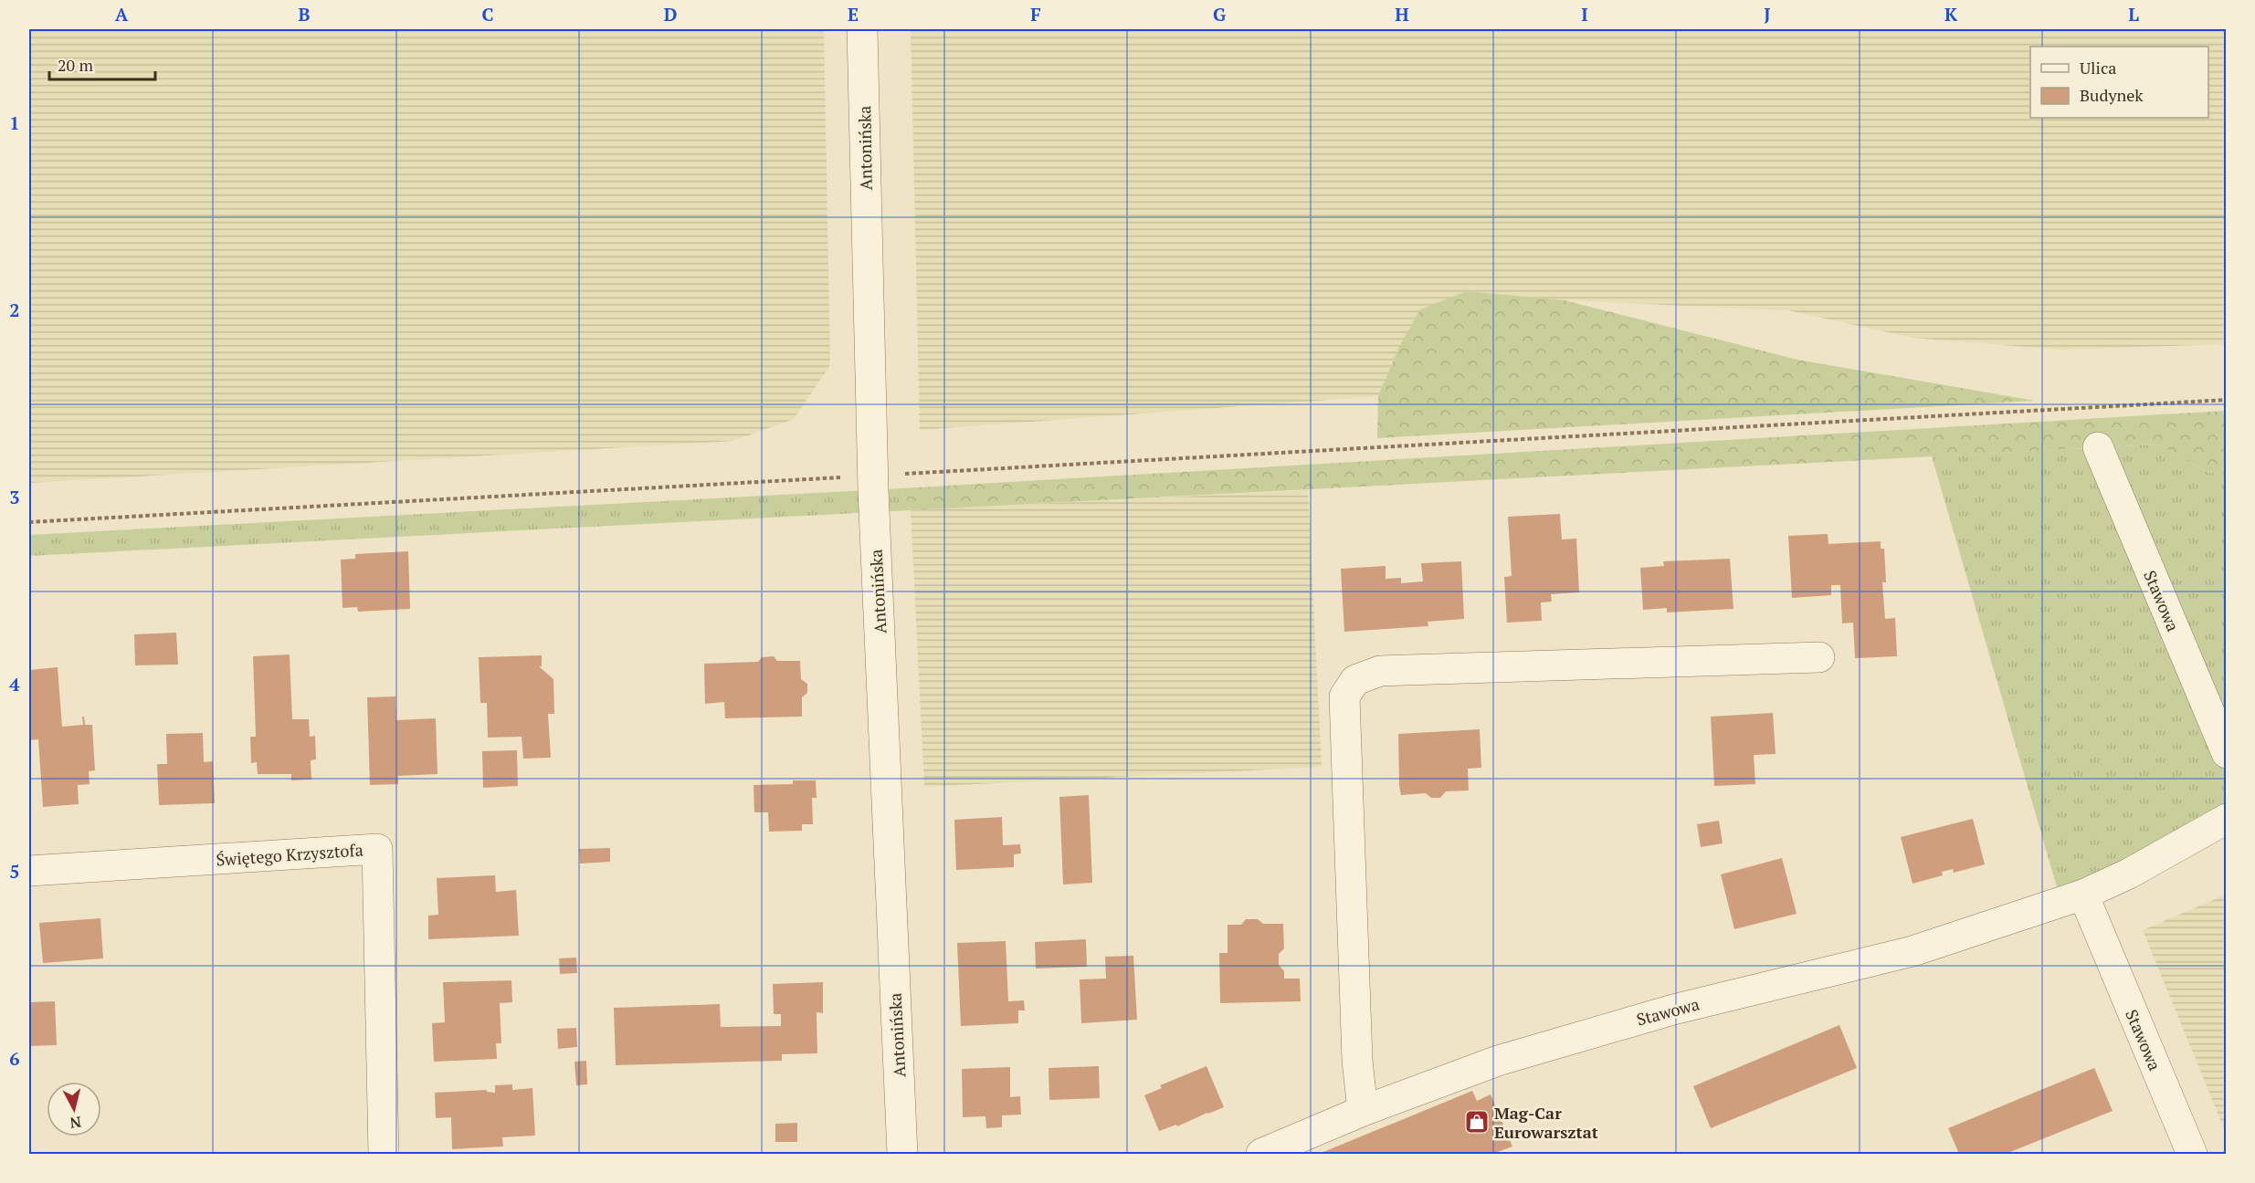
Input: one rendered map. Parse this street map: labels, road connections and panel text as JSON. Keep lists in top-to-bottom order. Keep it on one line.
{"streets":{"street":["Antonińska","Stawowa","Świętego Krzysztofa"]},"places":{"shop":["Mag-Car Eurowarsztat"]},"legend":["Ulica","Budynek"],"scale_bar":"20 m","north":"bottom","grid":{"columns":["A","B","C","D","E","F","G","H","I","J","K","L"],"rows":["1","2","3","4","5","6"]}}
